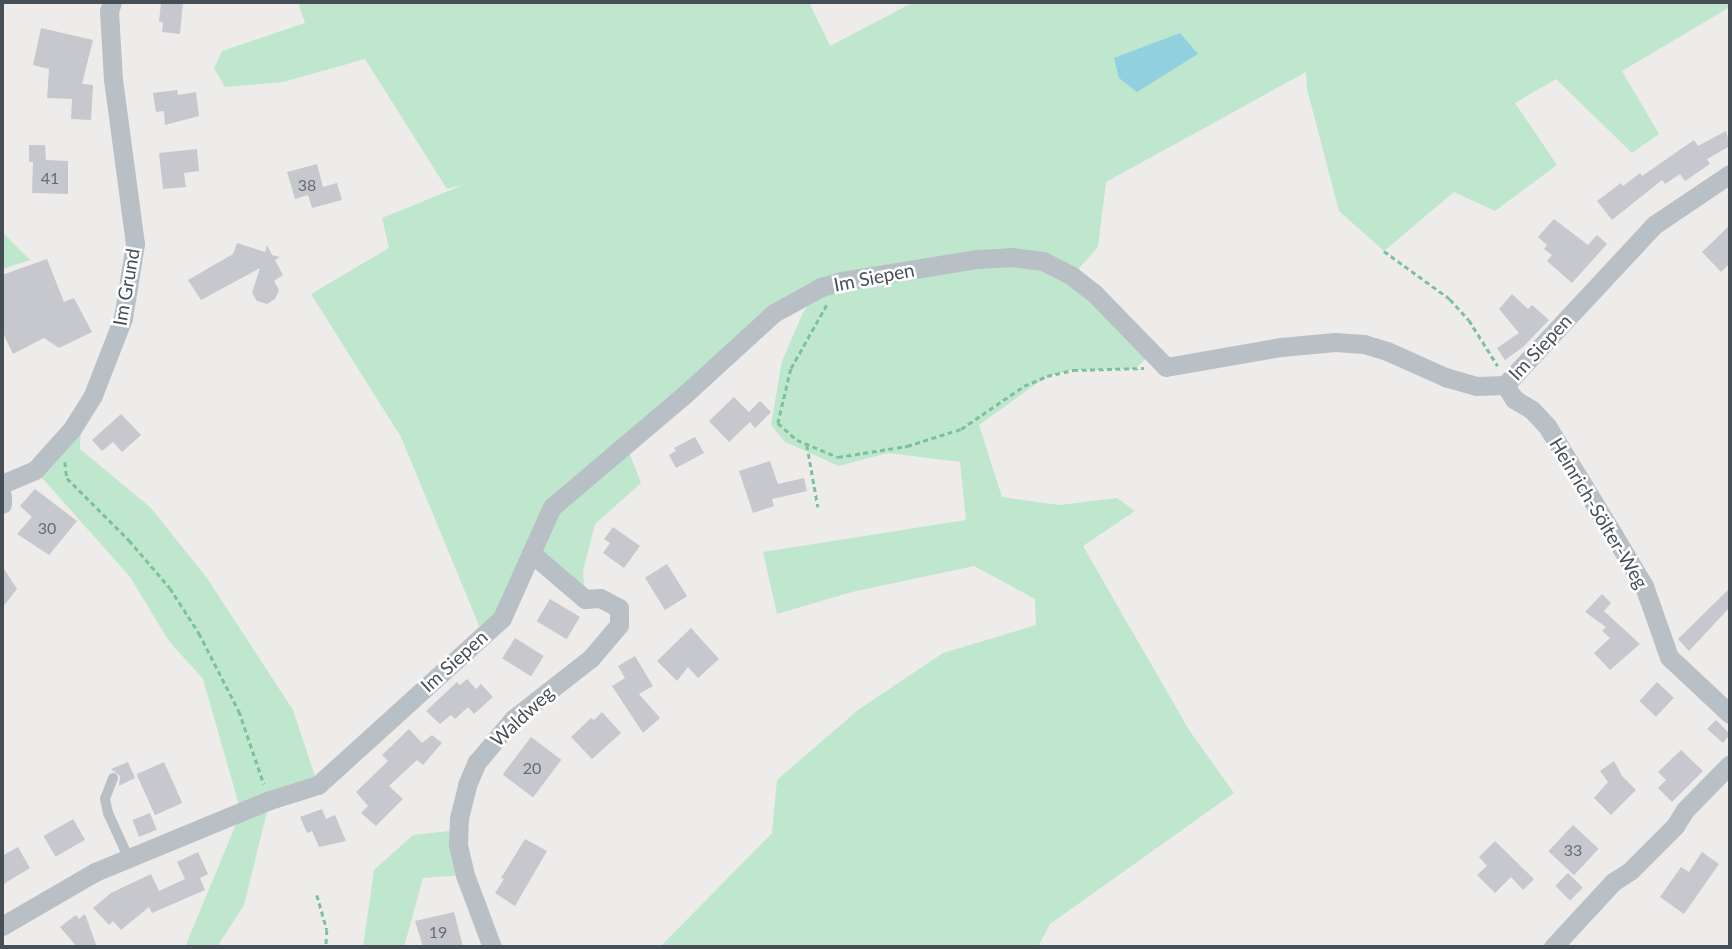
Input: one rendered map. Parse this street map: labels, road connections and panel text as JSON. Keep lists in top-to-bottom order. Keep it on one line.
{"streets":{"street":["Im Siepen","Im Grund","Heinrich-Sölter-Weg","Waldweg"]},"crossings":[["Im Siepen","Heinrich-Sölter-Weg"],["Im Siepen","Waldweg"]],"house_numbers":["41","38","30","20","33","19"]}
